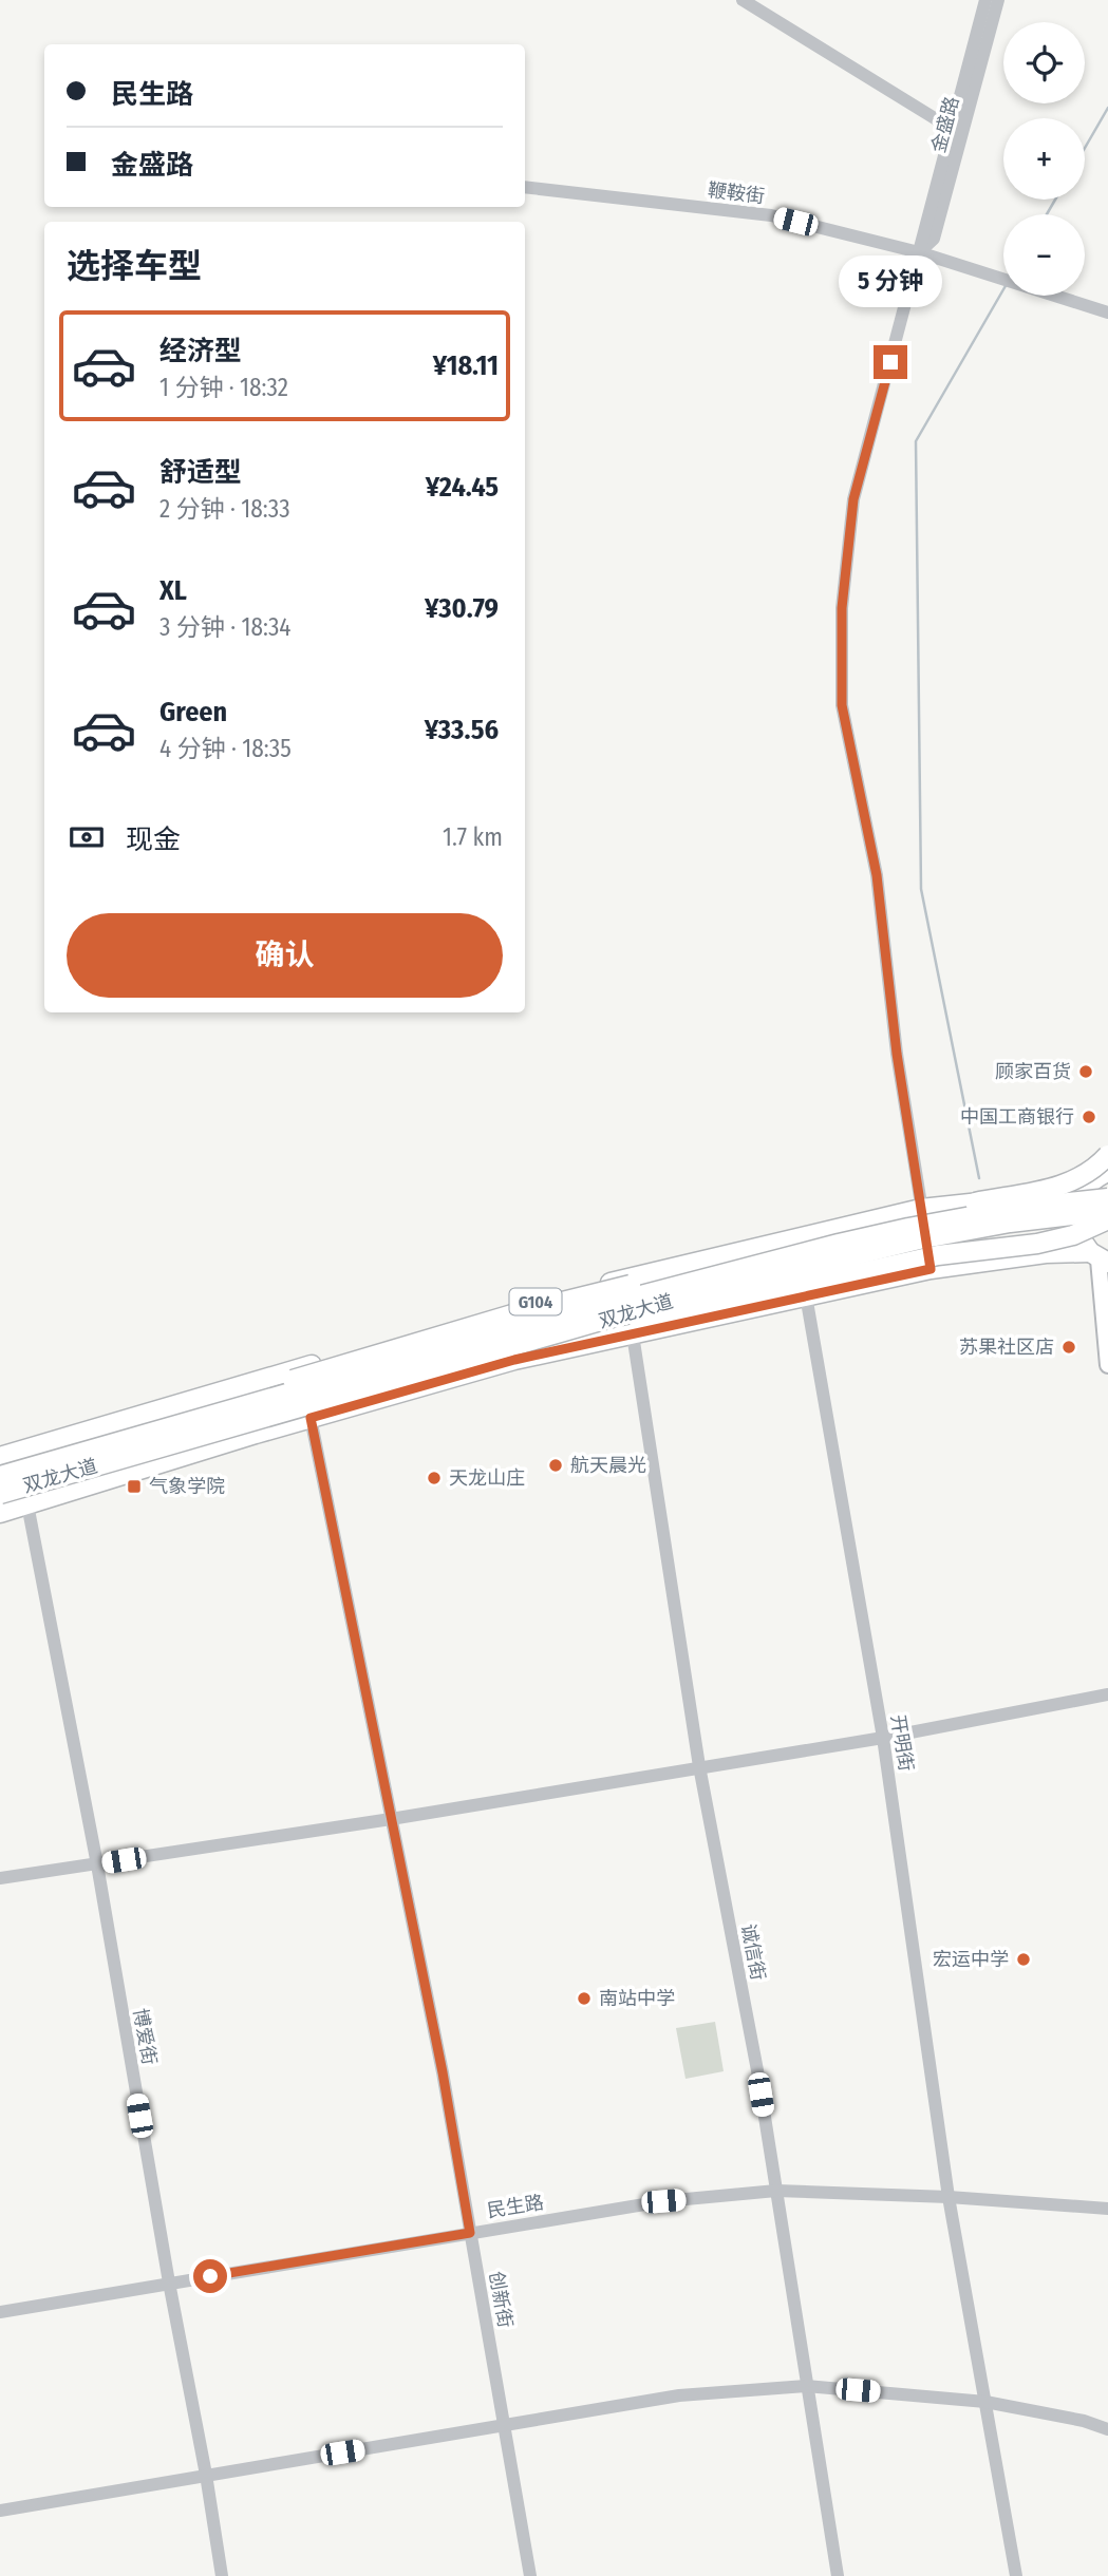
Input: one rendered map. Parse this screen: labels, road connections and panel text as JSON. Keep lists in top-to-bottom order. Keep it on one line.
{"streets":{"highway":["G104","双龙大道"],"street":["金盛路","鞭鞍街","开明街","诚信街","博爱街","民生路","创新街"]},"crossings":[["金盛路","鞭鞍街"],["金盛路","双龙大道"],["双龙大道","开明街"],["双龙大道","诚信街"],["双龙大道","博爱街"],["双龙大道","创新街"],["开明街","民生路"],["诚信街","民生路"],["博爱街","民生路"],["民生路","创新街"]],"places":{"other":["顾家百货","中国工商银行","苏果社区店","航天晨光","天龙山庄","宏运中学","南站中学"],"transit":["气象学院"]},"page":{"map_buttons":["+","−"],"banner":["民生路","金盛路"],"heading":"选择车型","bubble":"5 分钟","list":[{"name":"经济型","note":"1 分钟 · 18:32","value":"¥18.11"},{"name":"舒适型","note":"2 分钟 · 18:33","value":"¥24.45"},{"name":"XL","note":"3 分钟 · 18:34","value":"¥30.79"},{"name":"Green","note":"4 分钟 · 18:35","value":"¥33.56"}],"pay":["现金","1.7 km"],"buttons":"确认"}}
